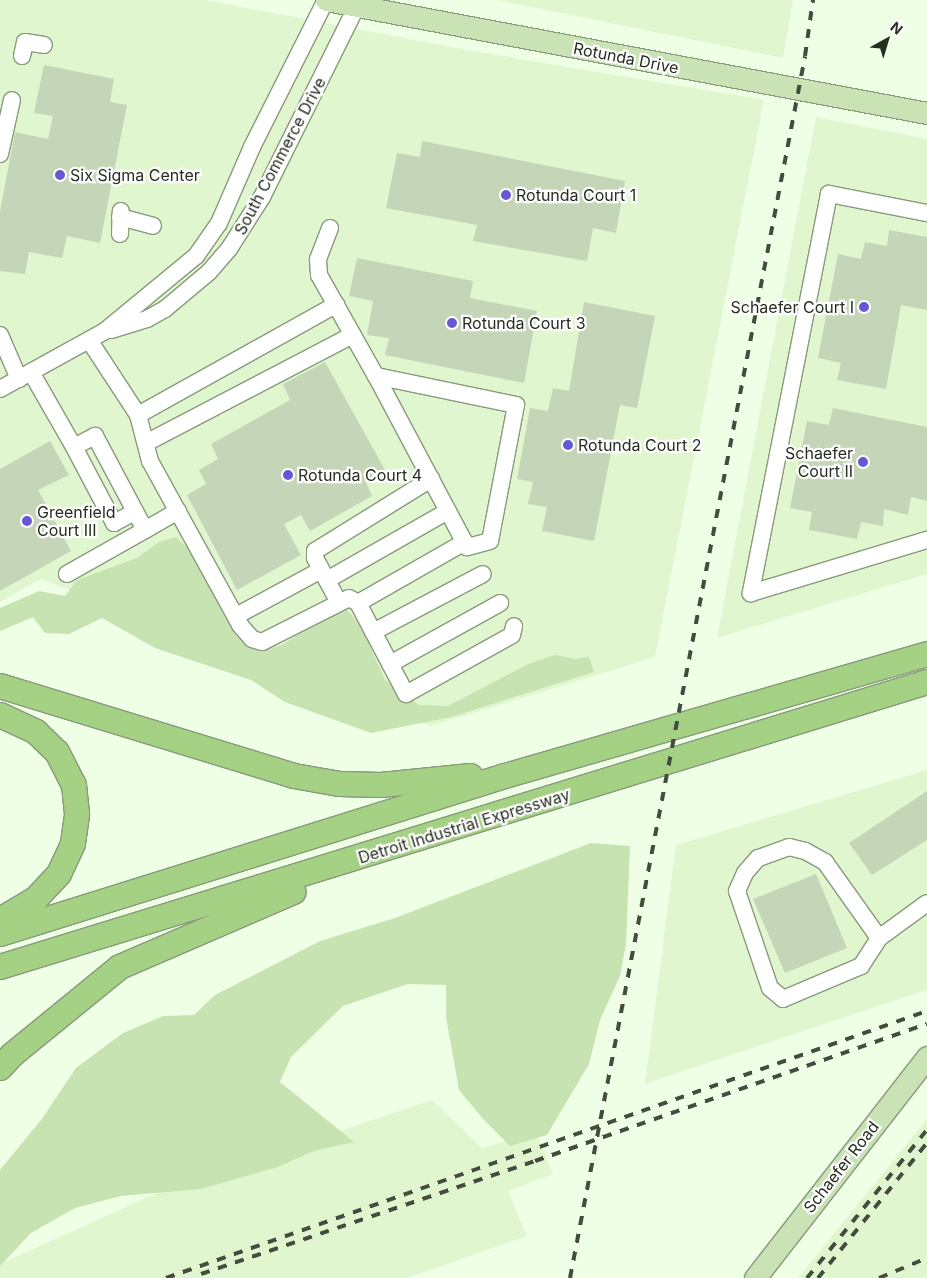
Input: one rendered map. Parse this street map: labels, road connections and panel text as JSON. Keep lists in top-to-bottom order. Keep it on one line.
{"streets":{"highway":["Detroit Industrial Expressway"],"main road":["Rotunda Drive","Schaefer Road"],"street":["South Commerce Drive"]},"crossings":[["Rotunda Drive","South Commerce Drive"]],"places":["Six Sigma Center","Rotunda Court 1","Schaefer Court I","Rotunda Court 3","Rotunda Court 2","Schaefer Court II","Rotunda Court 4","Greenfield Court III"],"north":"top right"}
